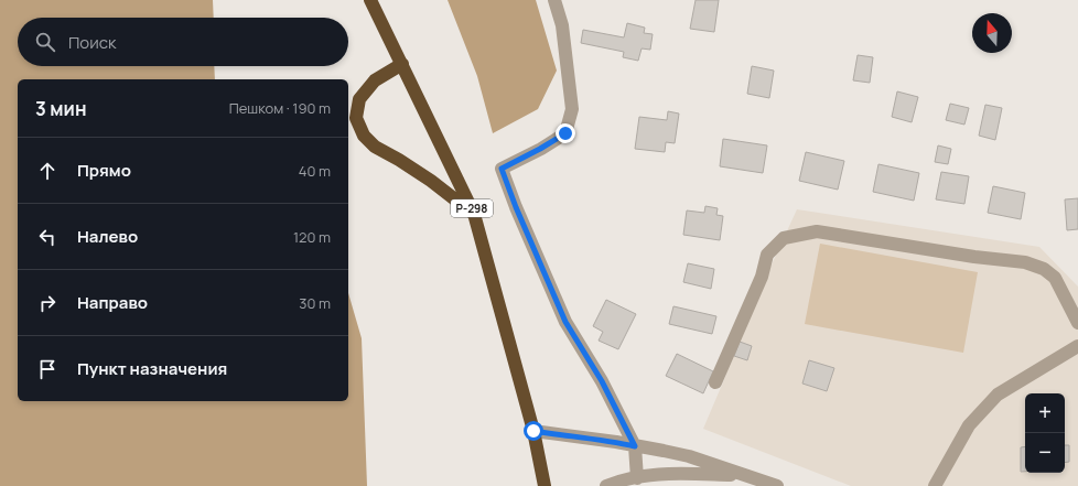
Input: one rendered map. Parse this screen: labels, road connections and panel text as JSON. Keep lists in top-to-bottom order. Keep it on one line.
{"streets":{"highway":["Р-298"]},"north":"top","page":{"search":"Поиск","heading":["3 мин","Пешком · 190 m"],"list":[["Прямо","40 m"],["Налево","120 m"],["Направо","30 m"],"Пункт назначения"],"map_buttons":["+","−"]}}
